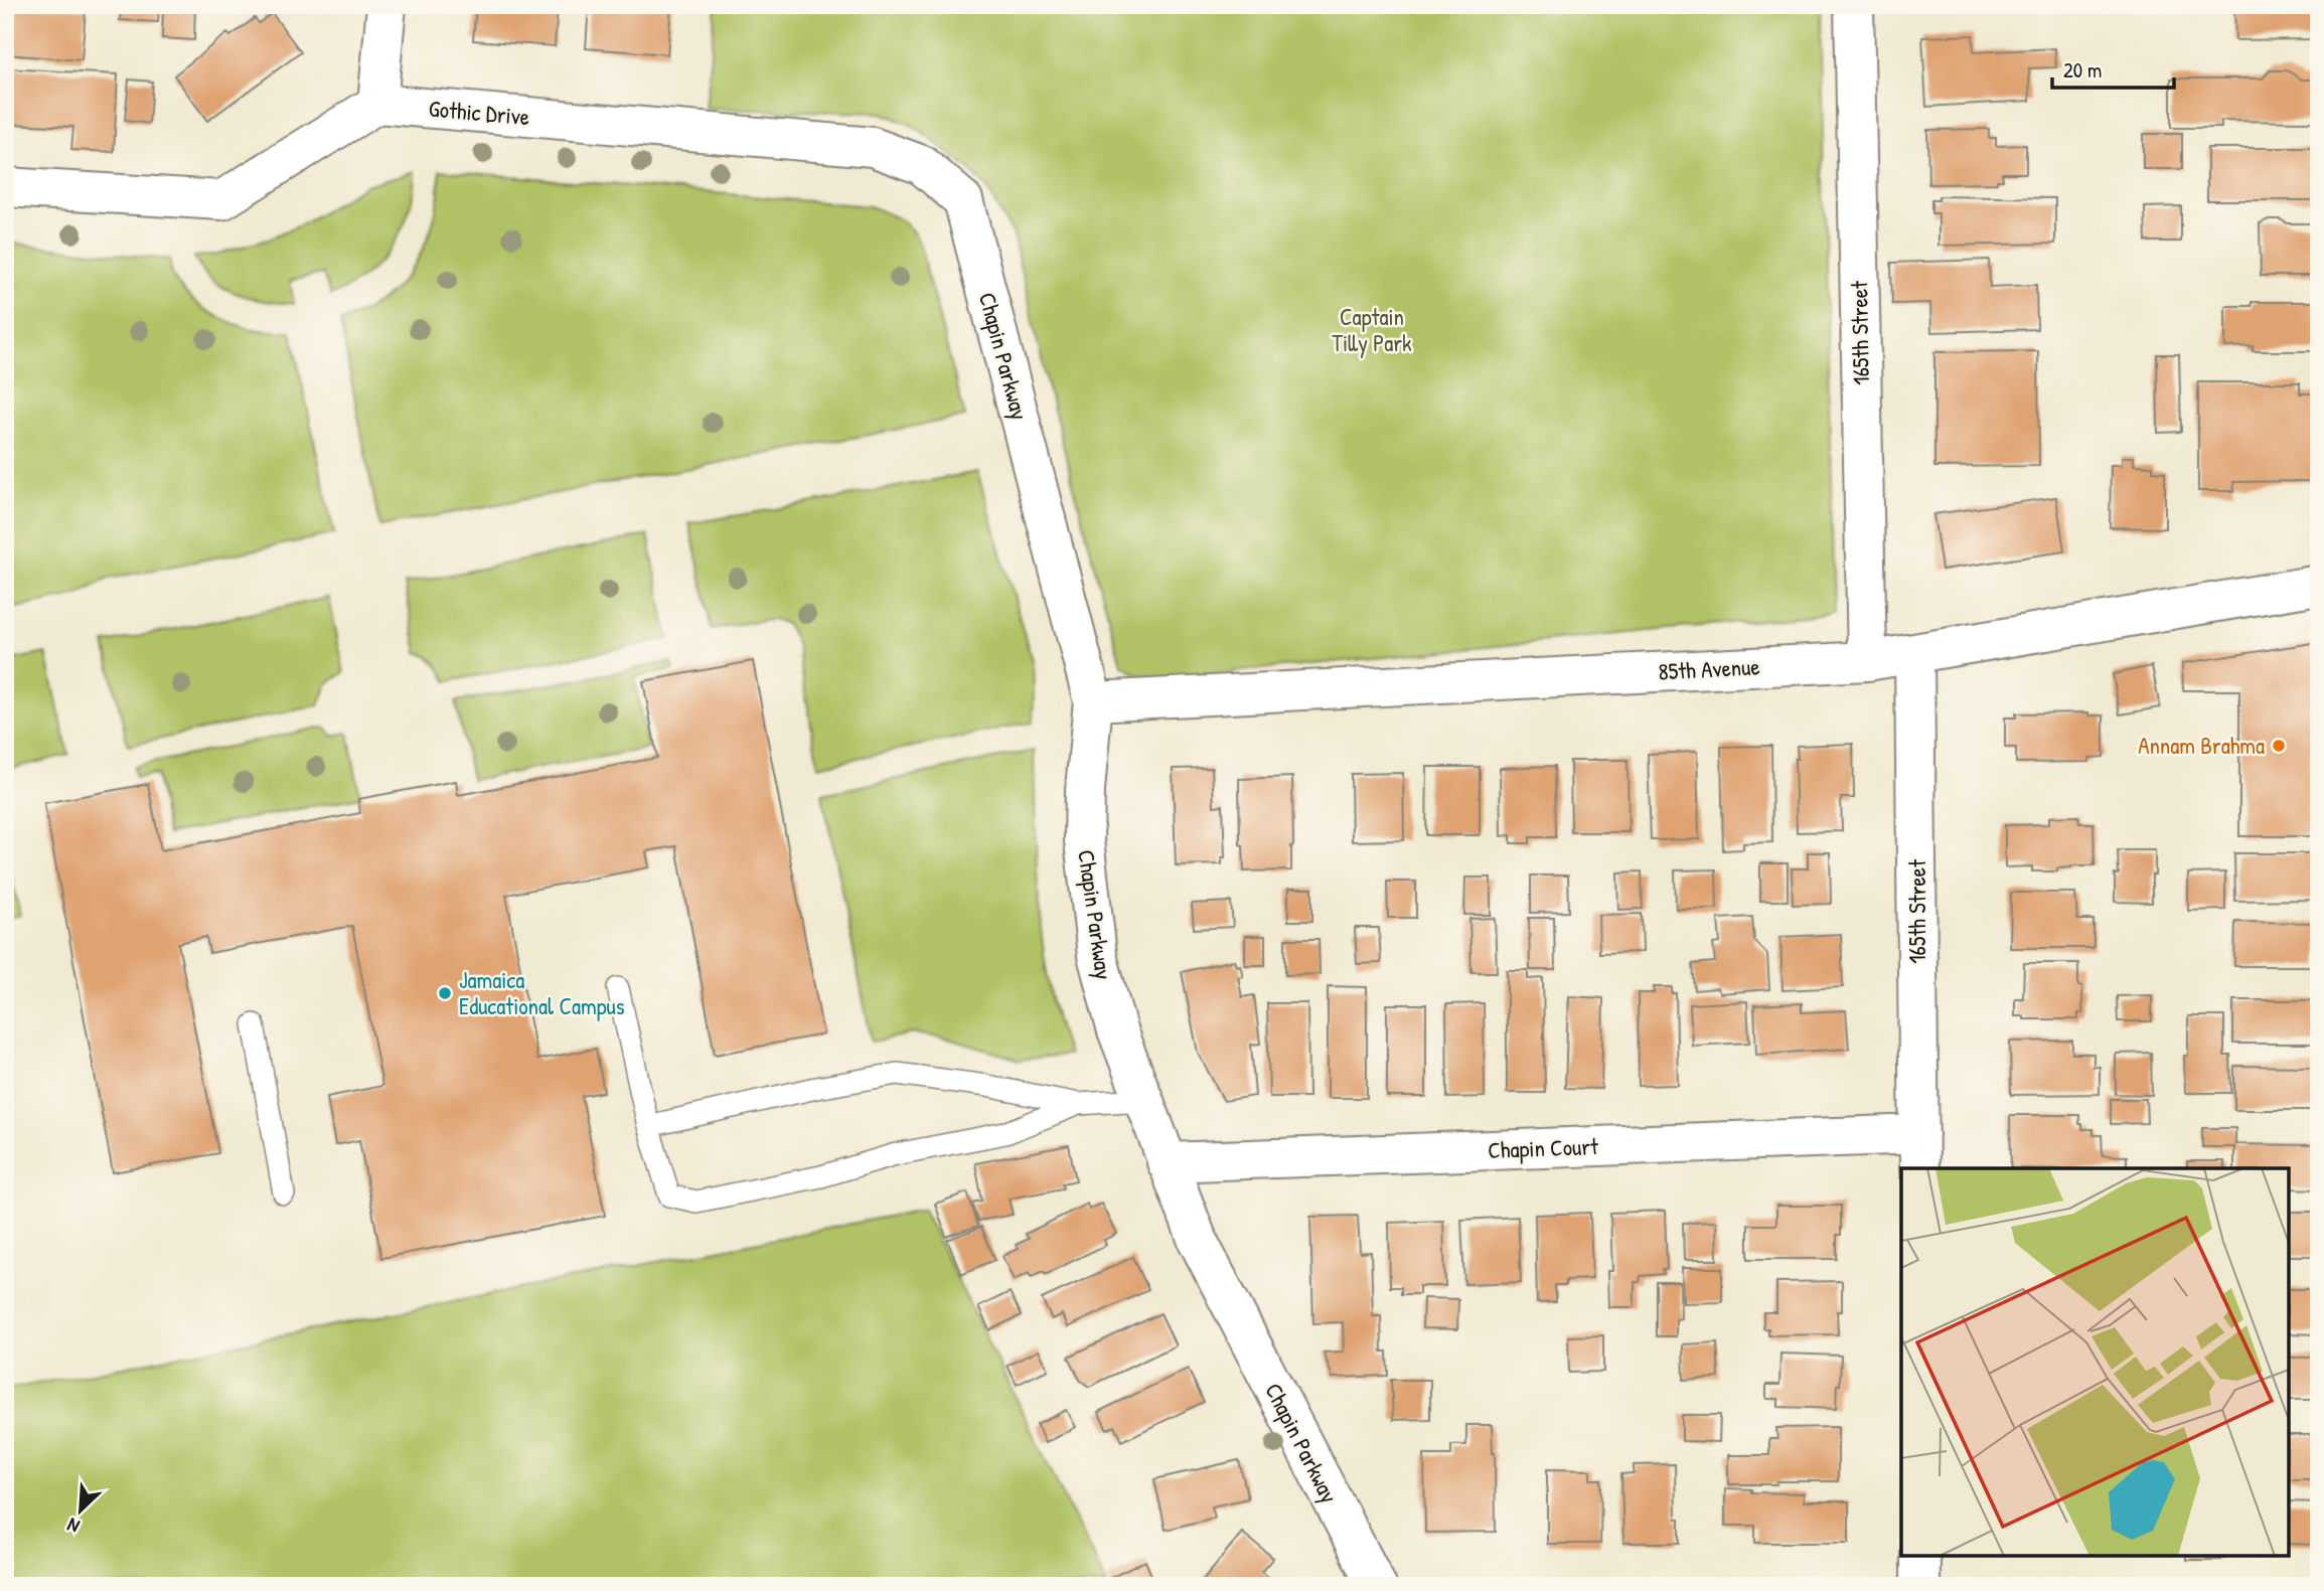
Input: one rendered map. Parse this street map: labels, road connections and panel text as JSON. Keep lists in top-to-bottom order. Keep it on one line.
{"streets":{"street":["Gothic Drive","165th Street","Chapin Parkway","85th Avenue","Chapin Court"]},"crossings":[["Gothic Drive","Chapin Parkway"],["165th Street","85th Avenue"],["165th Street","Chapin Court"],["Chapin Parkway","85th Avenue"],["Chapin Parkway","Chapin Court"]],"parks":["Captain Tilly Park"],"places":["Annam Brahma","Jamaica Educational Campus"],"scale_bar":"20 m","north":"bottom left"}
